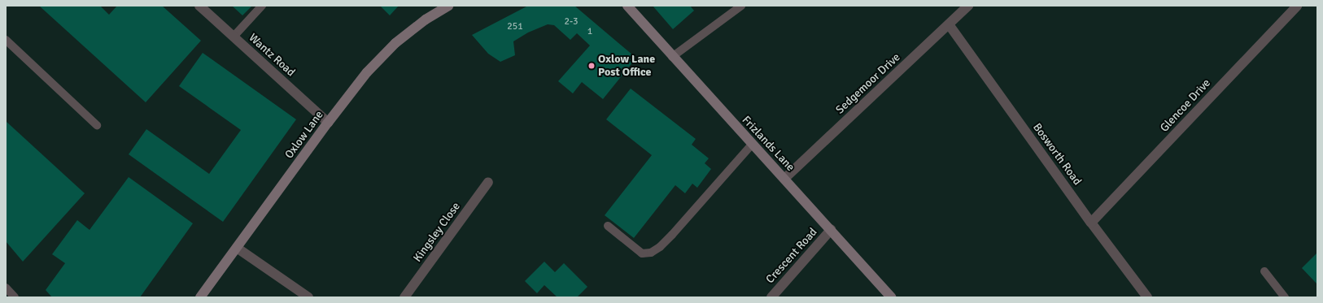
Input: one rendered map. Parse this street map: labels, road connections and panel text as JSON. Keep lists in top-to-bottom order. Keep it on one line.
{"streets":{"street":["Wantz Road","Sedgemoor Drive","Glencoe Drive","Oxlow Lane","Frizlands Lane","Bosworth Road","Kingsley Close","Crescent Road"]},"crossings":[["Wantz Road","Oxlow Lane"],["Sedgemoor Drive","Frizlands Lane"],["Sedgemoor Drive","Bosworth Road"],["Glencoe Drive","Bosworth Road"],["Frizlands Lane","Crescent Road"]],"places":["Oxlow Lane Post Office"],"house_numbers":["2-3","251","1"]}
